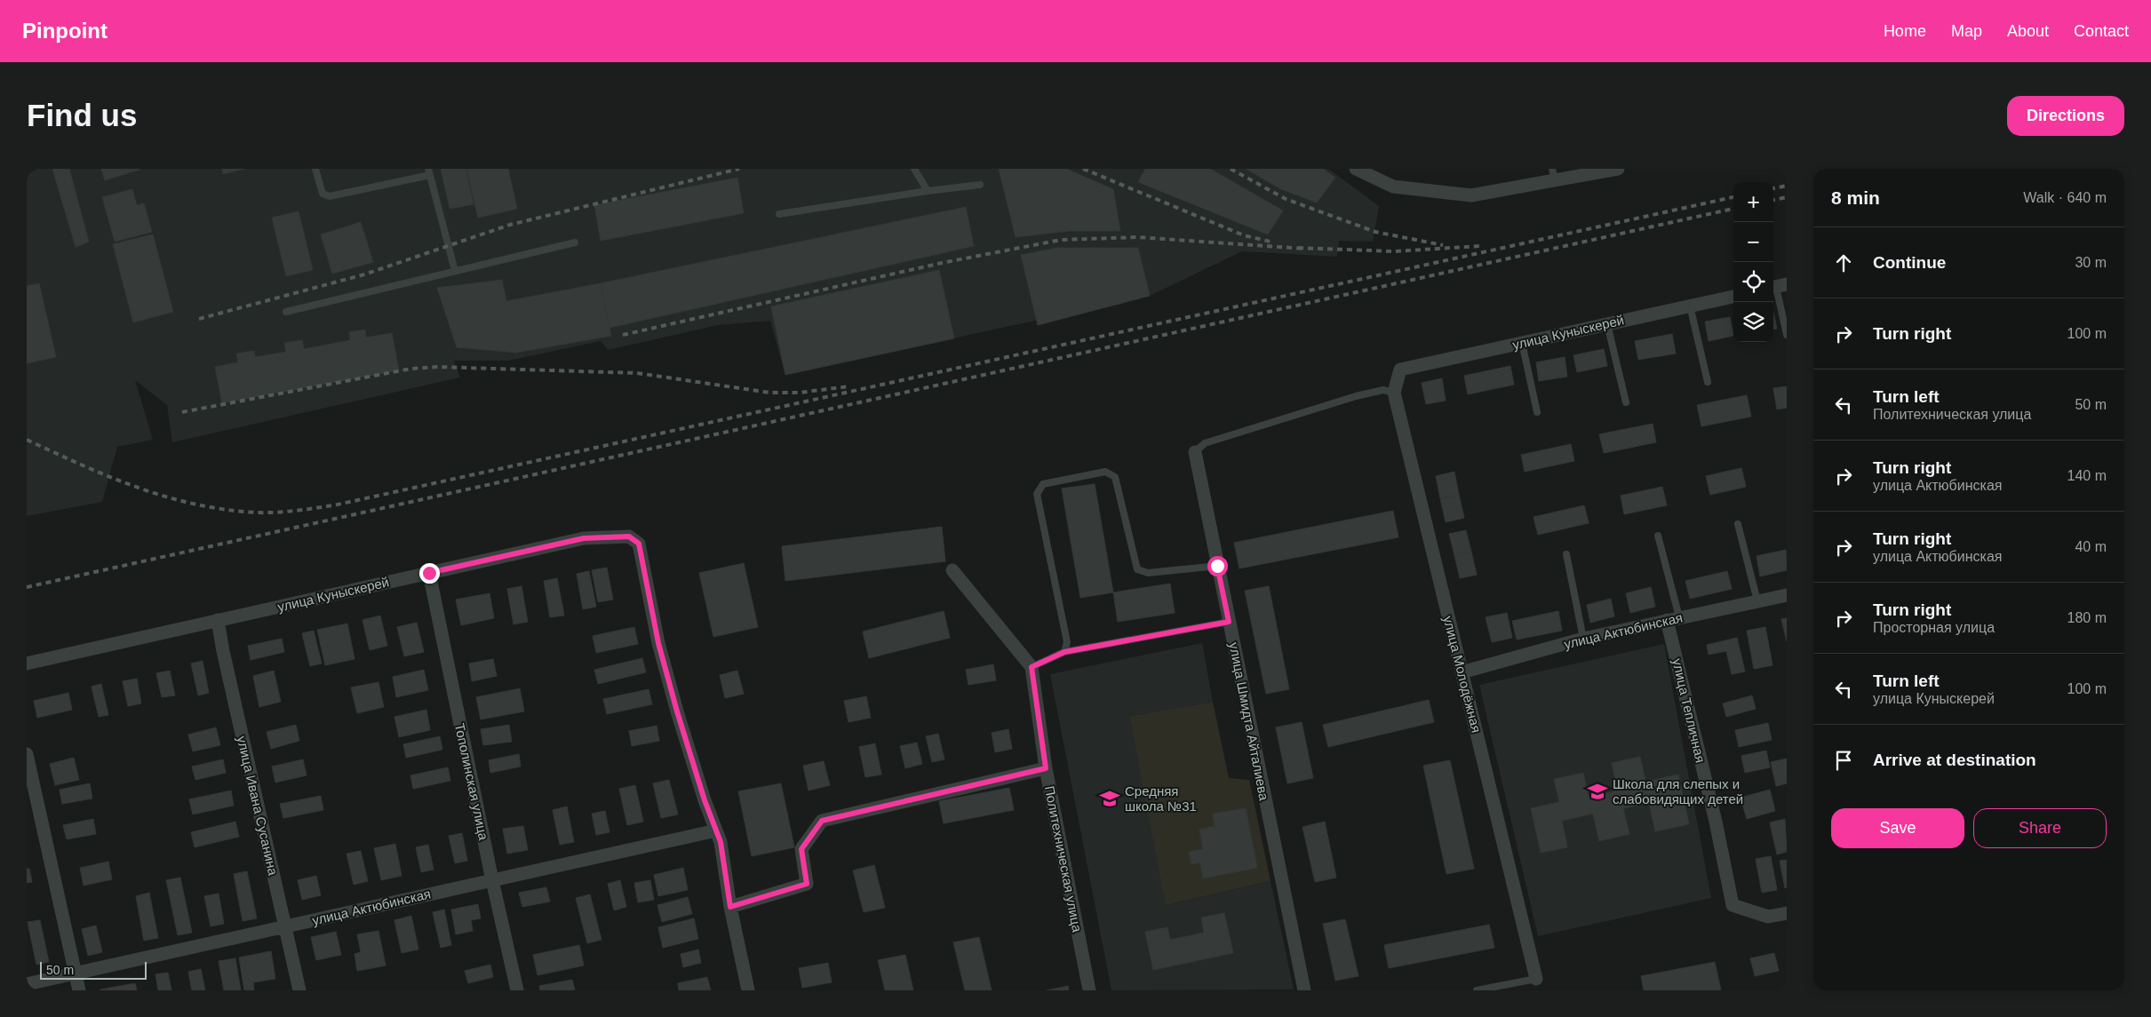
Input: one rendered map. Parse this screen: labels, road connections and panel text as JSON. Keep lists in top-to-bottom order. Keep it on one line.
{"streets":{"street":["улица Куныскерей","улица Актюбинская","улица Молодёжная","улица Тепличная","улица Шмидта Айталиева","Тополинская улица","улица Ивана Сусанина","Политехническая улица"]},"crossings":[["улица Куныскерей","улица Актюбинская"],["улица Куныскерей","улица Молодёжная"],["улица Куныскерей","Тополинская улица"],["улица Куныскерей","улица Ивана Сусанина"],["улица Актюбинская","улица Молодёжная"],["улица Актюбинская","улица Тепличная"],["улица Актюбинская","Тополинская улица"],["улица Актюбинская","улица Ивана Сусанина"]],"places":{"school or university":["Школа для слепых и слабовидящих детей","Средняя школа №31"]},"scale_bar":"50 m","page":{"header":"Pinpoint","nav":["Home","Map","About","Contact"],"buttons":["Directions",["Save","Share"]],"title":"Find us","heading":["8 min","Walk · 640 m"],"map_buttons":["+","−"],"list":[["Continue","30 m"],["Turn right","100 m"],["Turn left","Политехническая улица","50 m"],["Turn right","улица Актюбинская","140 m"],["Turn right","улица Актюбинская","40 m"],["Turn right","Просторная улица","180 m"],["Turn left","улица Куныскерей","100 m"],"Arrive at destination"],"scale":"50 m"}}
